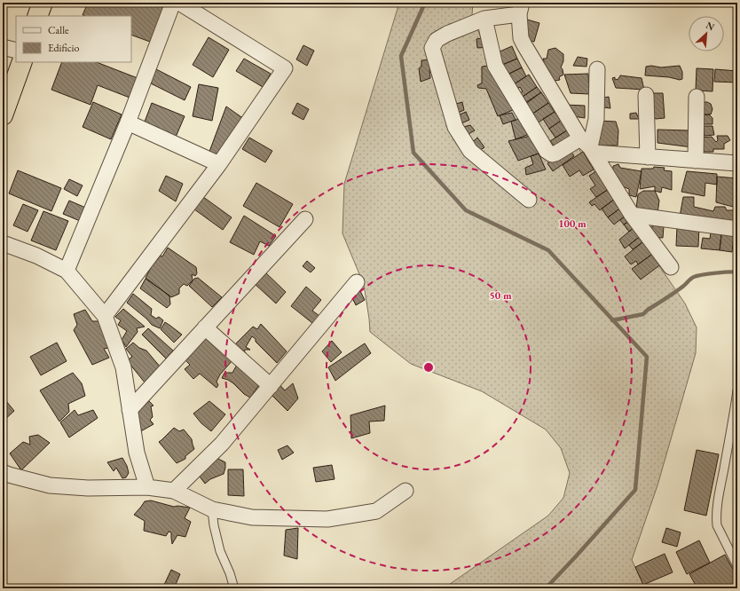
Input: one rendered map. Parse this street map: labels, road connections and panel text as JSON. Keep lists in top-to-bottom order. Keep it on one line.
{"legend":["Calle","Edificio"],"north":"top right","rings":["100 m","50 m"]}
